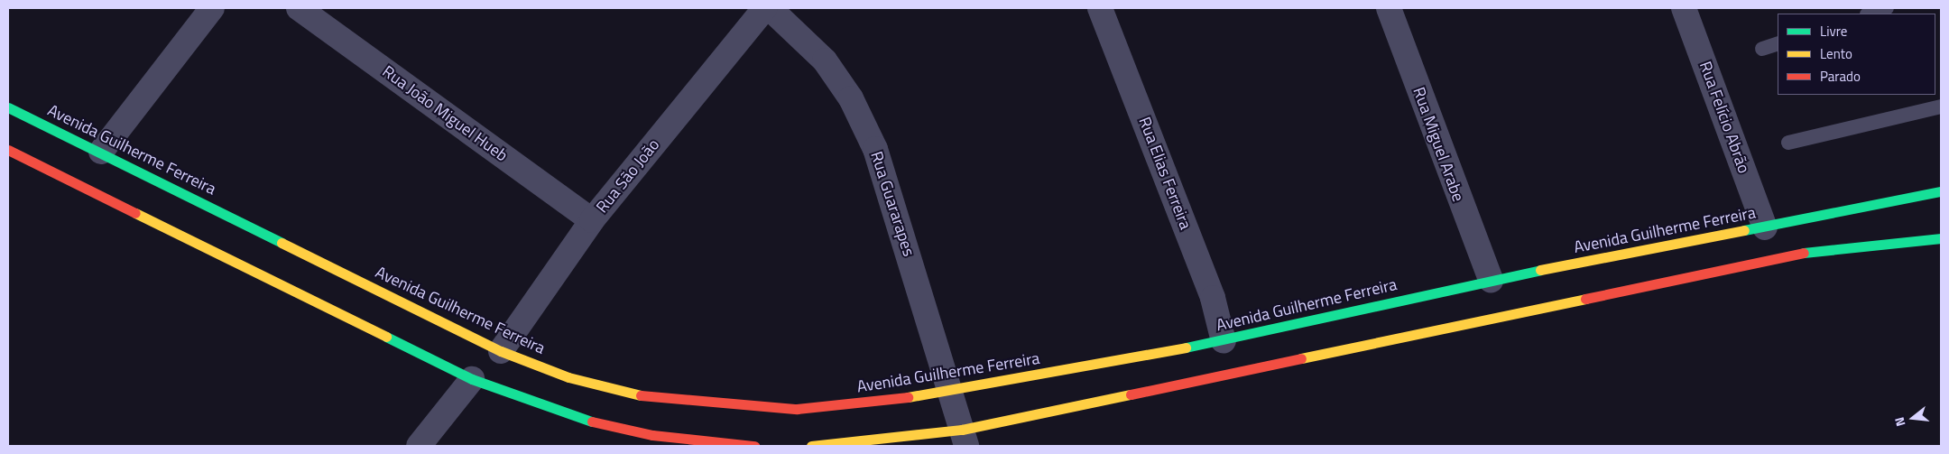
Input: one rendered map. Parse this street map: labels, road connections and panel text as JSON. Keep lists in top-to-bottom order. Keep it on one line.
{"streets":{"main road":["Avenida Guilherme Ferreira"],"street":["Rua João Miguel Hueb","Rua Felício Abrão","Rua Miguel Arabe","Rua Elias Ferreira","Rua São João","Rua Guararapes"]},"crossings":[["Rua João Miguel Hueb","Rua São João"],["Rua Felício Abrão","Avenida Guilherme Ferreira"],["Rua Miguel Arabe","Avenida Guilherme Ferreira"],["Avenida Guilherme Ferreira","Rua Elias Ferreira"],["Avenida Guilherme Ferreira","Rua São João"],["Avenida Guilherme Ferreira","Rua Guararapes"]],"legend":["Livre","Lento","Parado"],"north":"left"}
